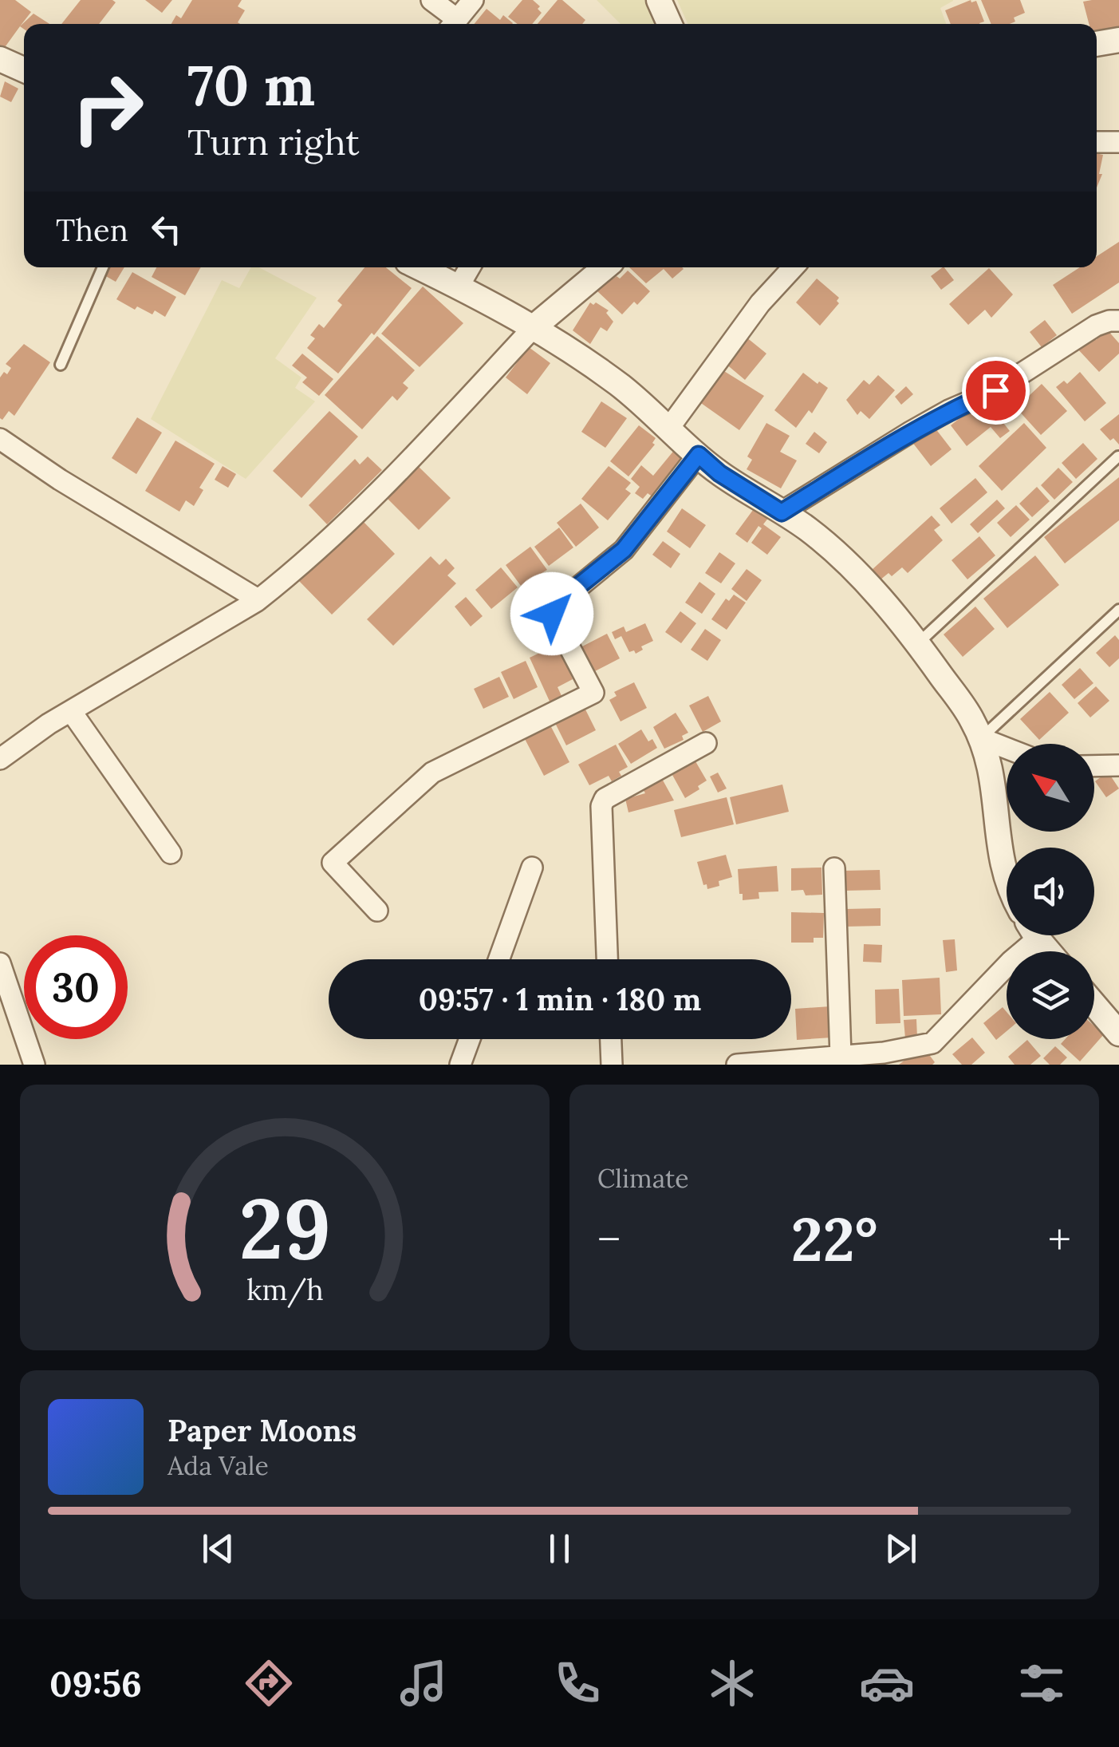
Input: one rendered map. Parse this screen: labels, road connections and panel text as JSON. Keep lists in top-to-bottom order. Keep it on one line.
{"north":"top left","page":{"turn":["70 m","Turn right"],"then":"Then","limit":"30","trip":"09:57 · 1 min · 180 m","tile":"Climate","heat":["−","22°","+"],"song":["Paper Moons","Ada Vale"],"tabs":"09:56","gauge":["29","km/h"]}}
